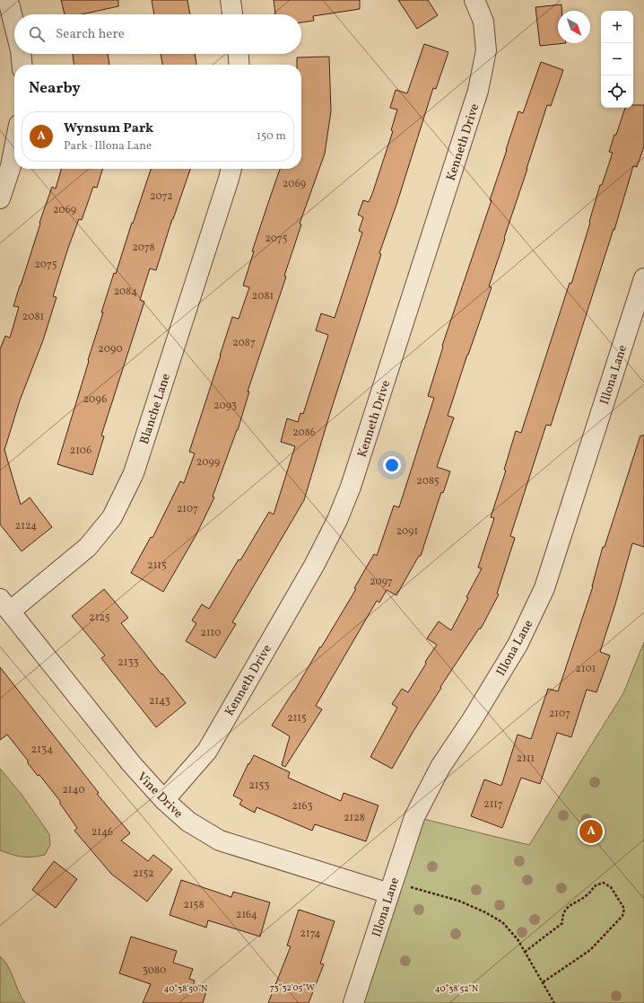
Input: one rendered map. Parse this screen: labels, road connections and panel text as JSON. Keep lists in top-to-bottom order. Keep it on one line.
{"streets":{"street":["Kenneth Drive","Illona Lane","Blanche Lane","Vine Drive"]},"crossings":[["Kenneth Drive","Vine Drive"],["Illona Lane","Vine Drive"],["Blanche Lane","Vine Drive"]],"house_numbers":["2069","2072","2069","2075","2078","2075","2084","2081","2081","2087","2090","2096","2093","2086","2106","2099","2085","2107","2124","2091","2115","2097","2125","2110","2133","2101","2143","2107","2115","2134","2111","2153","2140","2117","2163","2128","2146","2152","2158","2164","2174","3080"],"north":"bottom right","page":{"map_buttons":["+","−"],"search":"Search here","heading":"Nearby","list":[{"mark":"A","name":"Wynsum Park","note":"Park · Illona Lane","value":"150 m"}],"pins":"A"},"coordinates":["73°32'05\"W","40°38'50\"N","40°38'52\"N"]}
